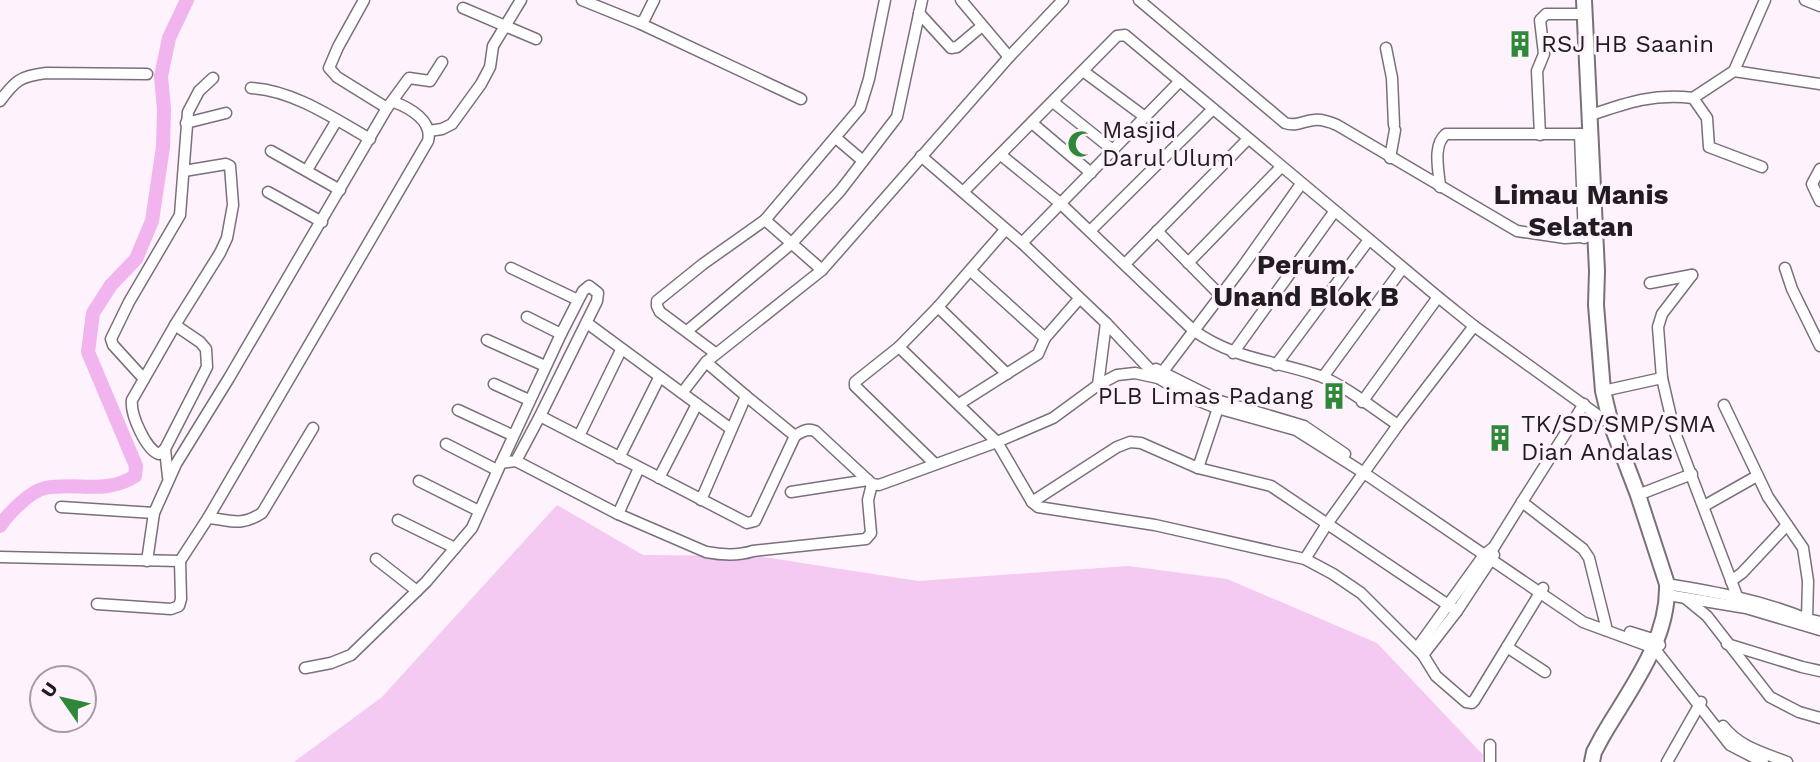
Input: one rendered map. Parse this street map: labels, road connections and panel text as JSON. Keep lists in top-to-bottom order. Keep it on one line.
{"districts":["Limau Manis Selatan","Perum. Unand Blok B"],"places":{"building":["RSJ HB Saanin","PLB Limas Padang","TK/SD/SMP/SMA Dian Andalas"],"mosque":["Masjid Darul Ulum"]},"north":"top left"}
